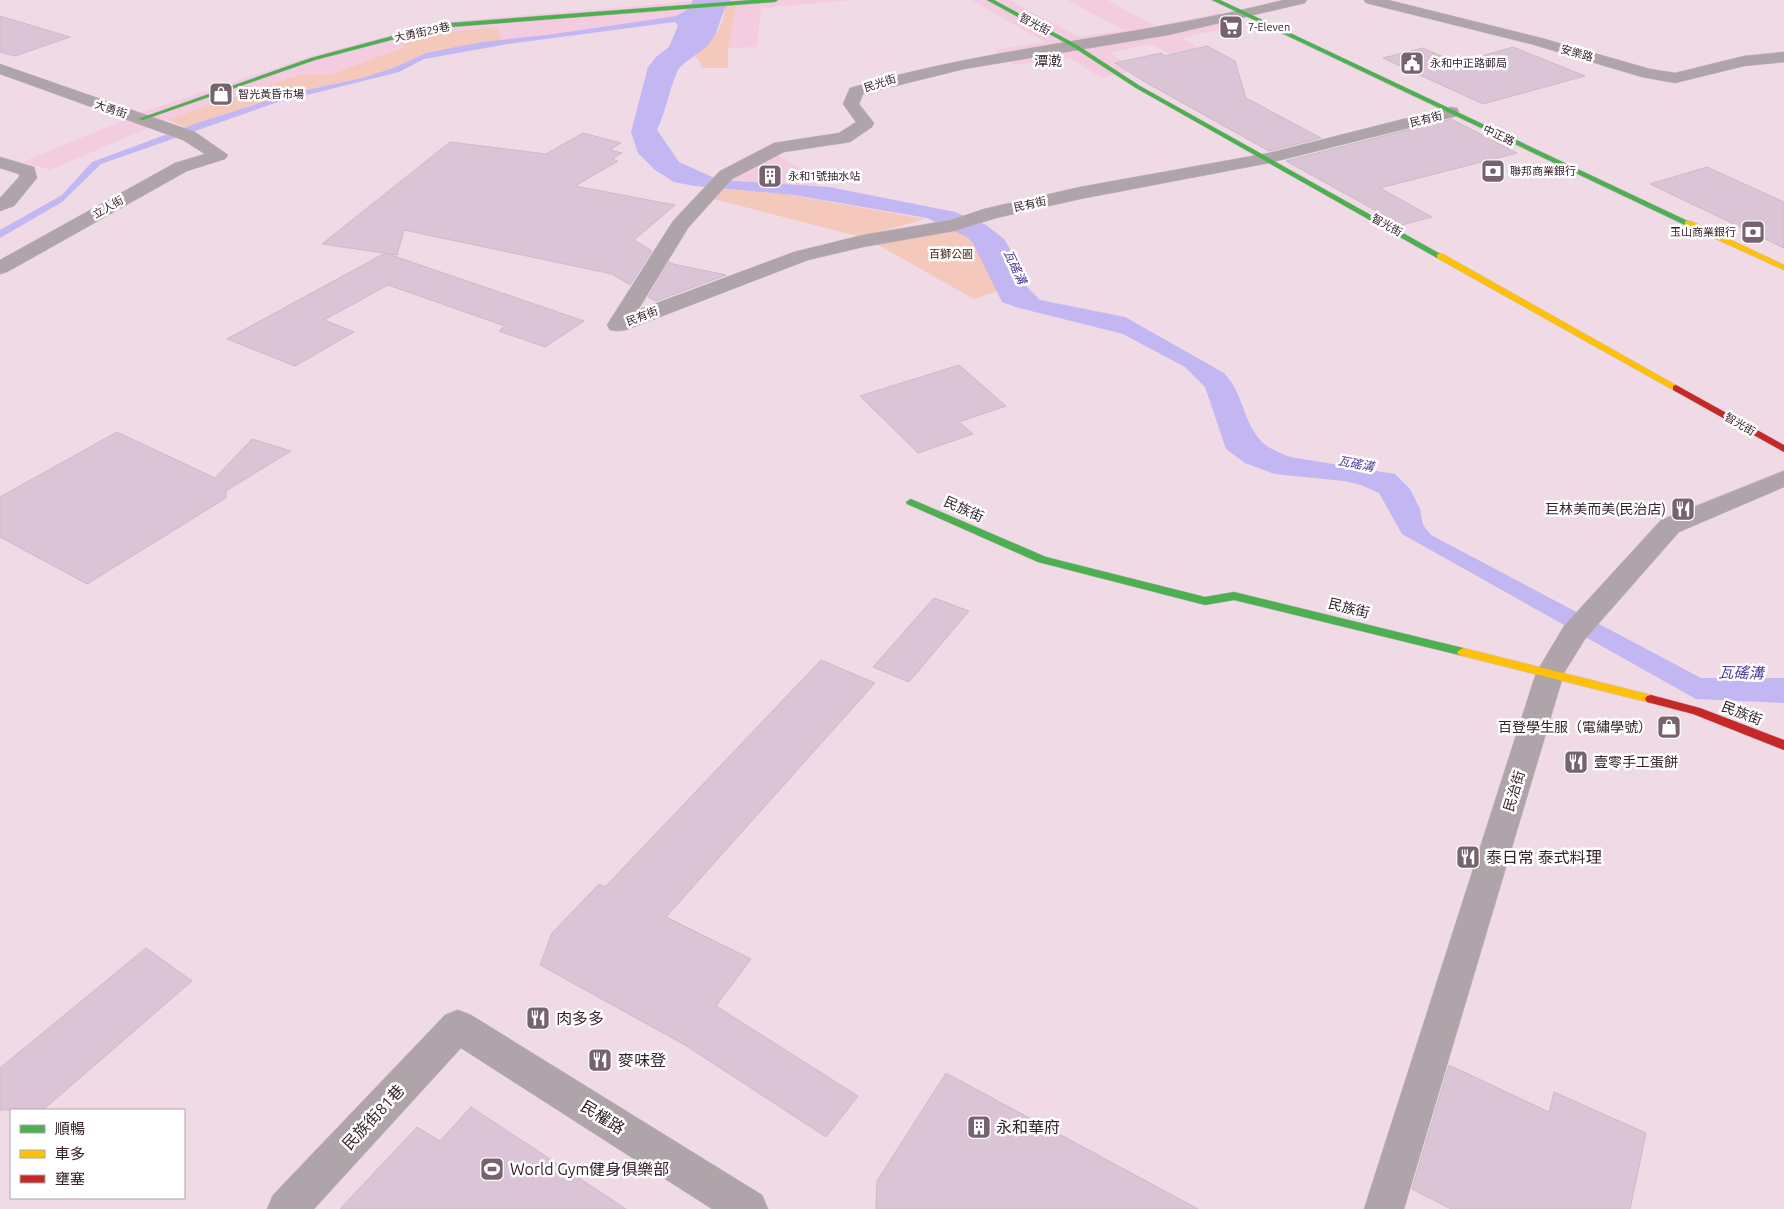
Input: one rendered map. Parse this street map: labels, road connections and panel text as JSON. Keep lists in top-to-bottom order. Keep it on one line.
{"streets":{"street":["智光街","大勇街29巷","安樂路","民光街","大勇街","民有街","中正路","立人街","民族街","民治街","民族街81巷","民權路"]},"crossings":[["智光街","民光街"],["智光街","民有街"],["大勇街29巷","大勇街"],["民光街","民有街"],["民光街","中正路"],["大勇街","立人街"],["民有街","中正路"],["民族街","民治街"],["民族街81巷","民權路"]],"districts":["潭漧"],"water":["瓦磘溝"],"parks":["百獅公園"],"places":{"supermarket":["7-Eleven"],"public building":["永和中正路郵局"],"shop":["智光黃昏市場","百登學生服（電繡學號）"],"bank":["聯邦商業銀行","玉山商業銀行"],"building":["永和1號抽水站","永和華府"],"restaurant":["巨林美而美(民治店)","壹零手工蛋餅","泰日常 泰式料理","肉多多","麥味登"],"sports":["World Gym健身俱樂部"]},"legend":["順暢","車多","壅塞"]}
